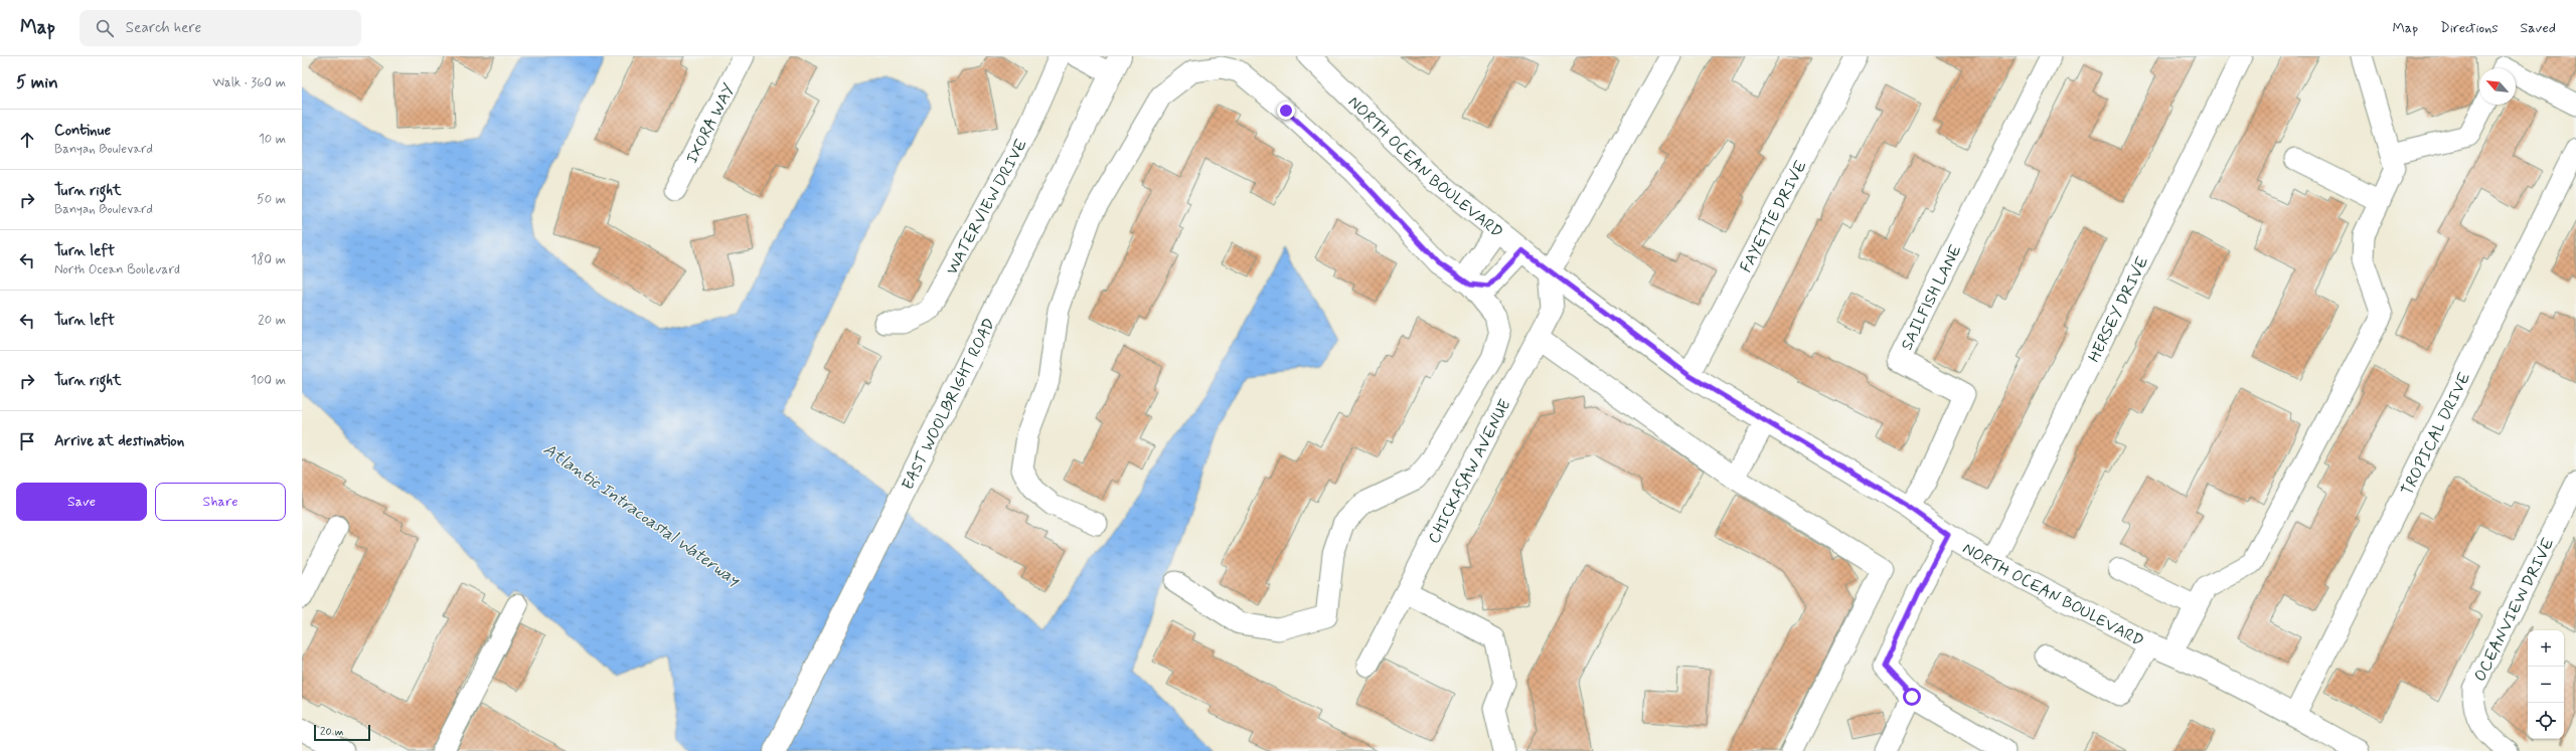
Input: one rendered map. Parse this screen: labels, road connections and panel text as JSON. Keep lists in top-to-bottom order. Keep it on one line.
{"streets":{"main road":["NORTH OCEAN BOULEVARD","EAST WOOLBRIGHT ROAD"],"street":["IXORA WAY","WATERVIEW DRIVE","FAYETTE DRIVE","SAILFISH LANE","HERSEY DRIVE","TROPICAL DRIVE","CHICKASAW AVENUE","OCEANVIEW DRIVE"]},"crossings":[["NORTH OCEAN BOULEVARD","FAYETTE DRIVE"],["NORTH OCEAN BOULEVARD","SAILFISH LANE"],["NORTH OCEAN BOULEVARD","HERSEY DRIVE"],["NORTH OCEAN BOULEVARD","TROPICAL DRIVE"],["NORTH OCEAN BOULEVARD","CHICKASAW AVENUE"]],"water":["Atlantic Intracoastal Waterway"],"scale_bar":"20 m","north":"top left","page":{"header":"Map","search":"Search here","nav":["Map","Directions","Saved"],"heading":["5 min","Walk · 360 m"],"list":[["Continue","Banyan Boulevard","10 m"],["Turn right","Banyan Boulevard","50 m"],["Turn left","North Ocean Boulevard","180 m"],["Turn left","20 m"],["Turn right","100 m"],"Arrive at destination"],"buttons":["Save","Share"],"map_buttons":["+","−"],"scale":"20 m"}}
